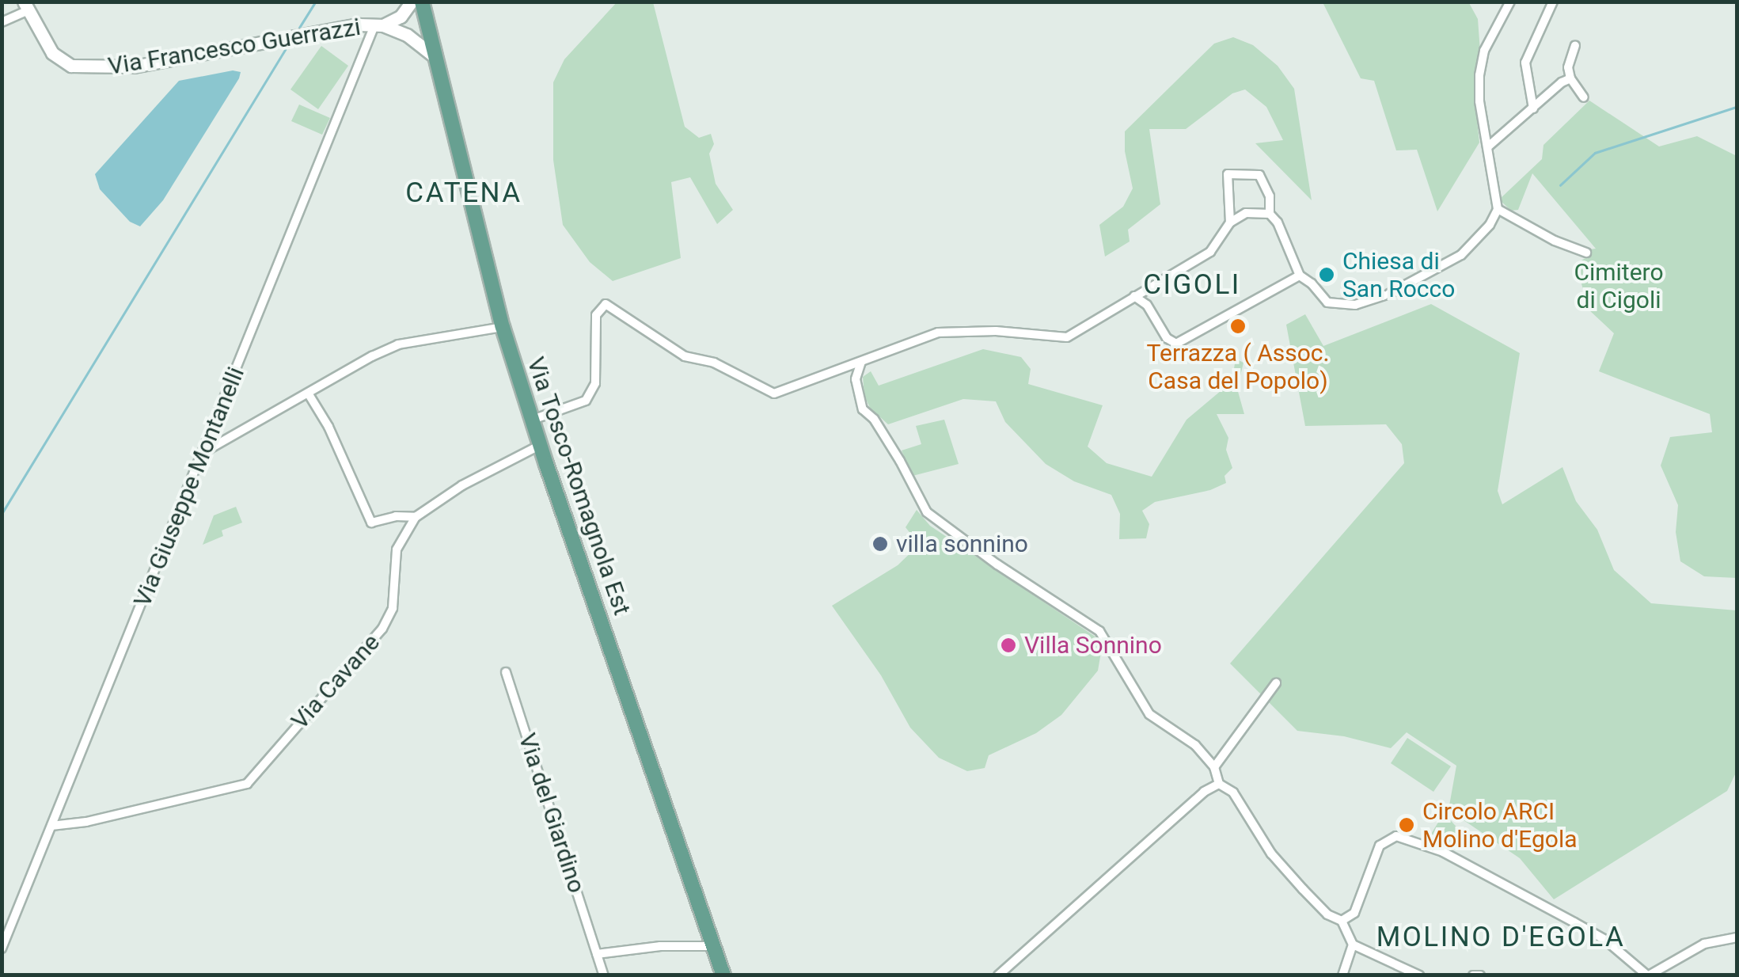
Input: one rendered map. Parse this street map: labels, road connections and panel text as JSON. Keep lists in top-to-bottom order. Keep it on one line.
{"streets":{"main road":["Via Francesco Guerrazzi","Via Tosco-Romagnola Est"],"street":["Via Giuseppe Montanelli","Via Cavane","Via del Giardino"]},"crossings":[["Via Francesco Guerrazzi","Via Tosco-Romagnola Est"],["Via Francesco Guerrazzi","Via Giuseppe Montanelli"],["Via Tosco-Romagnola Est","Via Cavane"],["Via Giuseppe Montanelli","Via Cavane"]],"districts":["CATENA","CIGOLI","MOLINO D'EGOLA"],"parks":["Cimitero di Cigoli"],"places":["Chiesa di San Rocco","Terrazza ( Assoc. Casa del Popolo)","villa sonnino","Villa Sonnino","Circolo ARCI Molino d'Egola"]}
